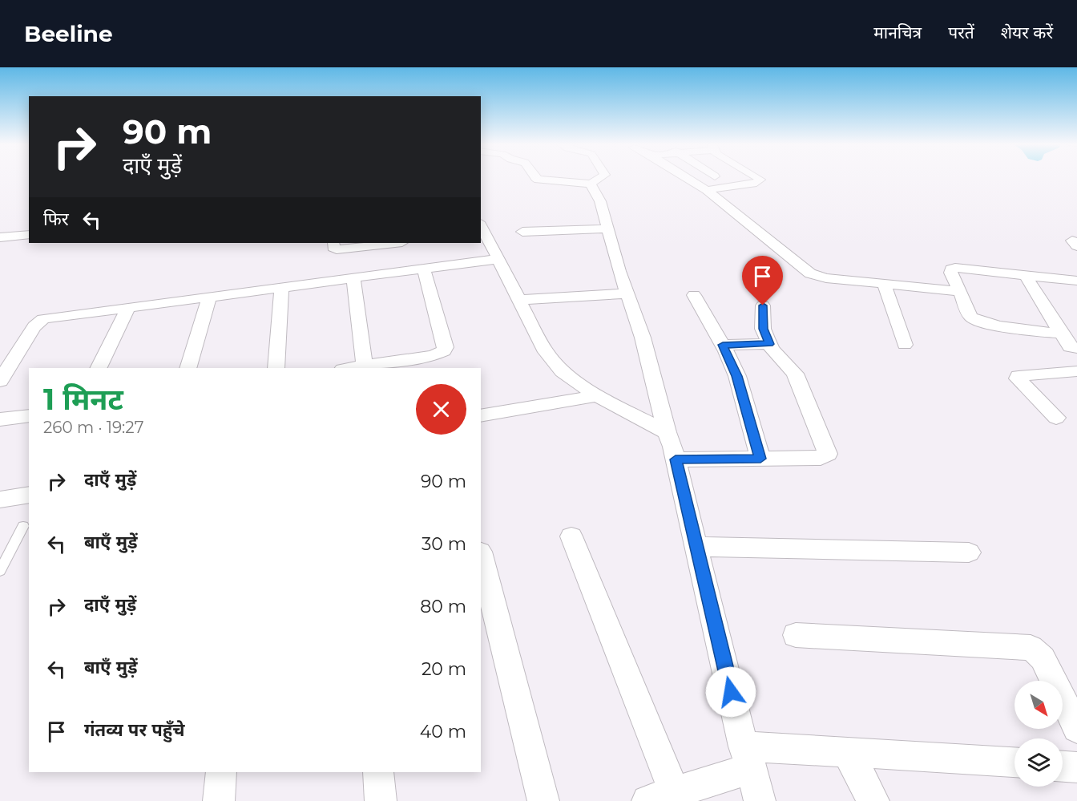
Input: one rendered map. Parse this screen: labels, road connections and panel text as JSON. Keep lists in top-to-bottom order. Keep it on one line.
{"north":"bottom right","page":{"header":"Beeline","nav":["मानचित्र","परतें","शेयर करें"],"turn":["90 m","दाएँ मुड़ें"],"then":"फिर","heading":["1 मिनट","260 m · 19:27"],"list":[{"name":"दाएँ मुड़ें","value":"90 m"},{"name":"बाएँ मुड़ें","value":"30 m"},{"name":"दाएँ मुड़ें","value":"80 m"},{"name":"बाएँ मुड़ें","value":"20 m"},{"name":"गंतव्य पर पहुँचे","value":"40 m"}]}}
